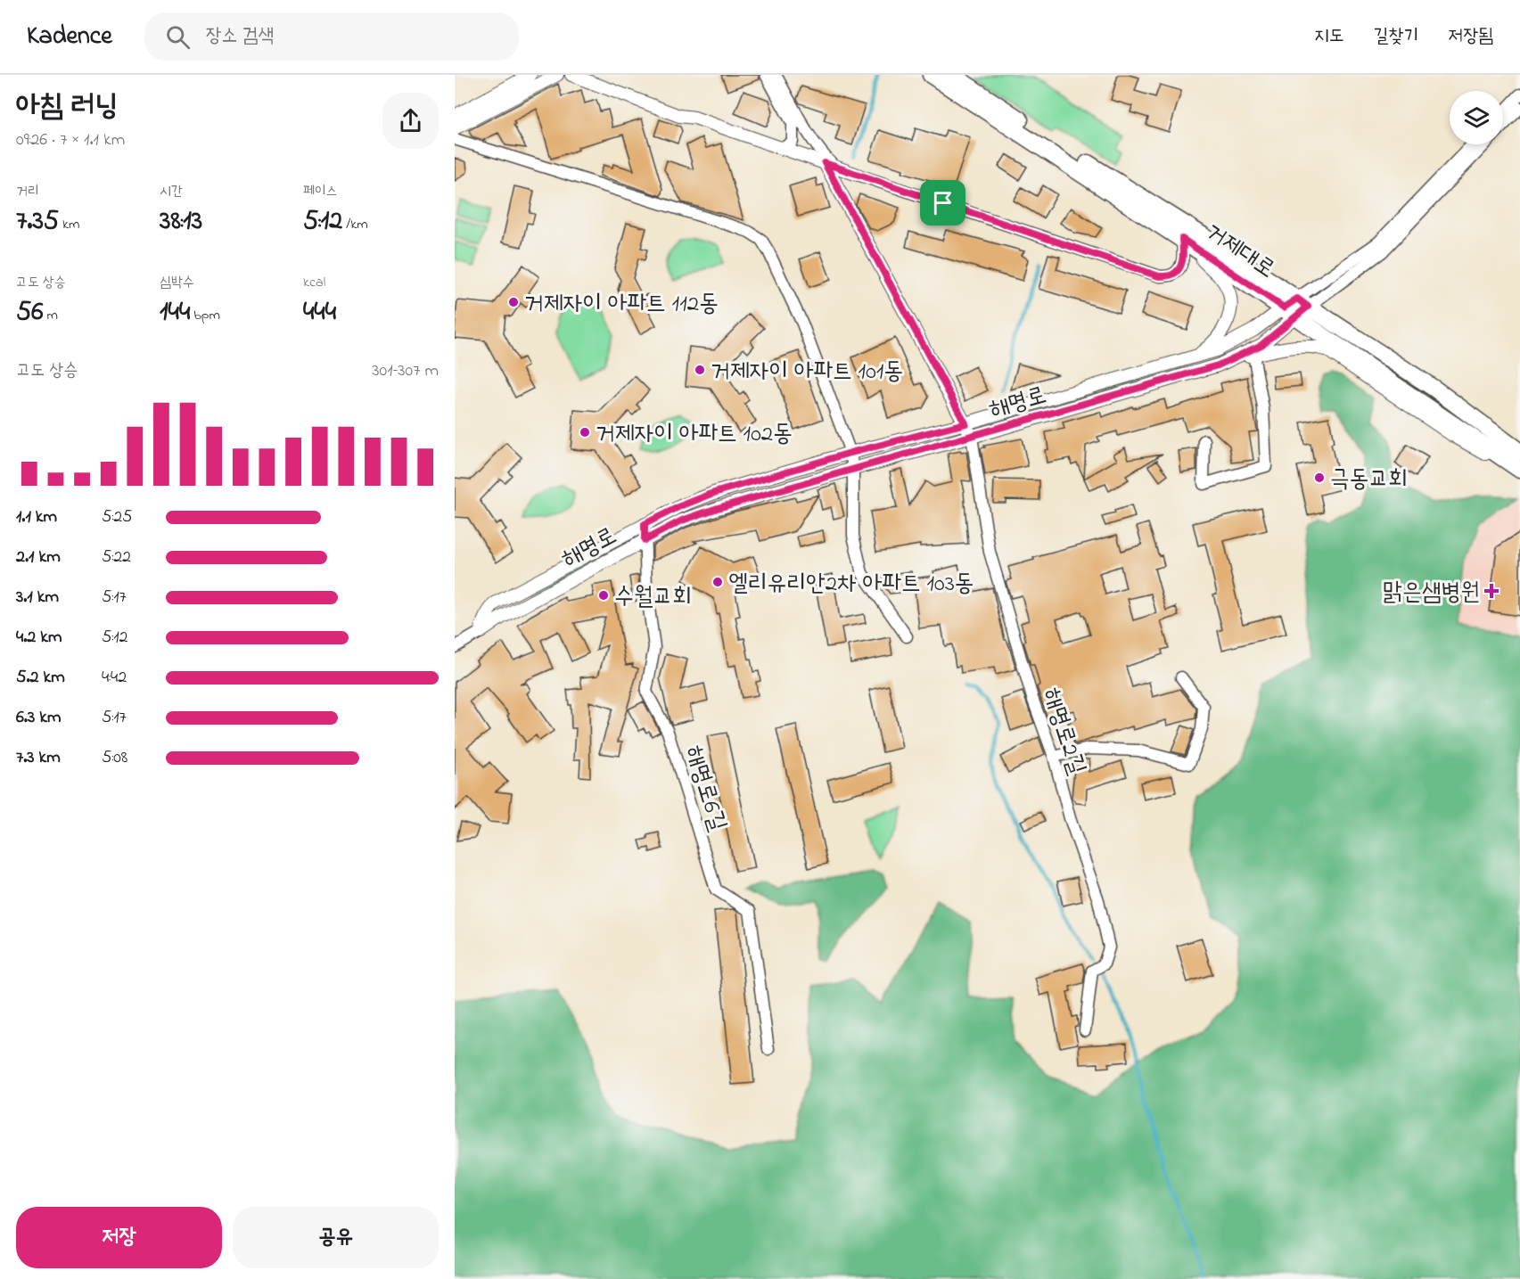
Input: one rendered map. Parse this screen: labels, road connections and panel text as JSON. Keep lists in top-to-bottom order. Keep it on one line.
{"streets":{"main road":["거제대로"],"street":["해명로","해명로2길","해명로6길"]},"crossings":[["거제대로","해명로"],["해명로","해명로2길"],["해명로","해명로6길"]],"places":{"other":["거제자이 아파트 112동","거제자이 아파트 101동","거제자이 아파트 102동","극동교회","엘리유리안2차 아파트 103동","수월교회"],"health":["맑은샘병원"]},"page":{"header":"Kadence","search":"장소 검색","nav":["지도","길찾기","저장됨"],"heading":["아침 러닝","09:26 · 7 × 1.1 km"],"stats":[["거리","7.35 km"],["시간","38:13"],["페이스","5:12 /km"],["고도 상승","56 m"],["심박수","144 bpm"],["kcal","444"]],"chart":["고도 상승","301–307 m"],"list":[{"name":"1.1 km","note":"5:25"},{"name":"2.1 km","note":"5:22"},{"name":"3.1 km","note":"5:17"},{"name":"4.2 km","note":"5:12"},{"name":"5.2 km","note":"4:42"},{"name":"6.3 km","note":"5:17"},{"name":"7.3 km","note":"5:08"}],"buttons":["저장","공유"]}}
